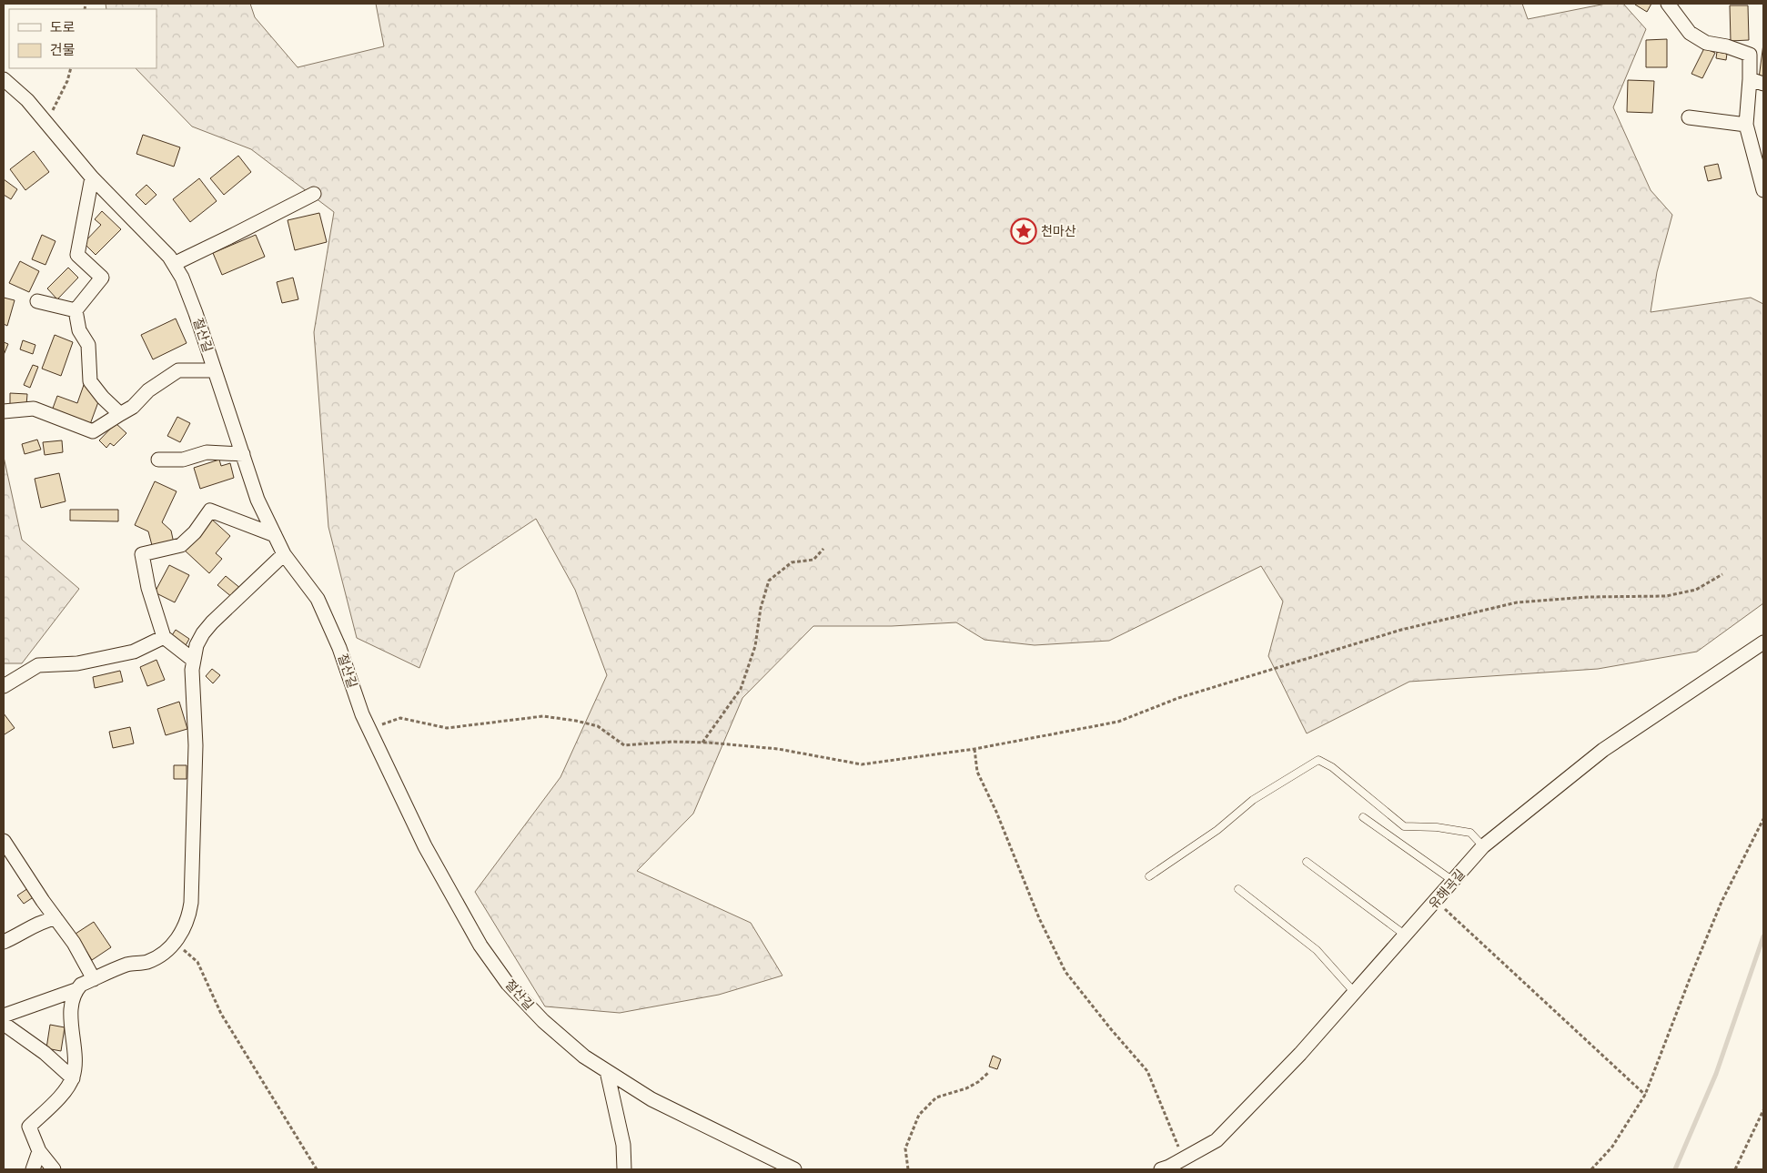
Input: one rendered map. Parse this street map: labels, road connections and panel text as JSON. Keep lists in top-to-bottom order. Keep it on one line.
{"streets":{"street":["절산길","유해곡길"]},"places":{"place":["천마산"]},"legend":["도로","건물"]}
